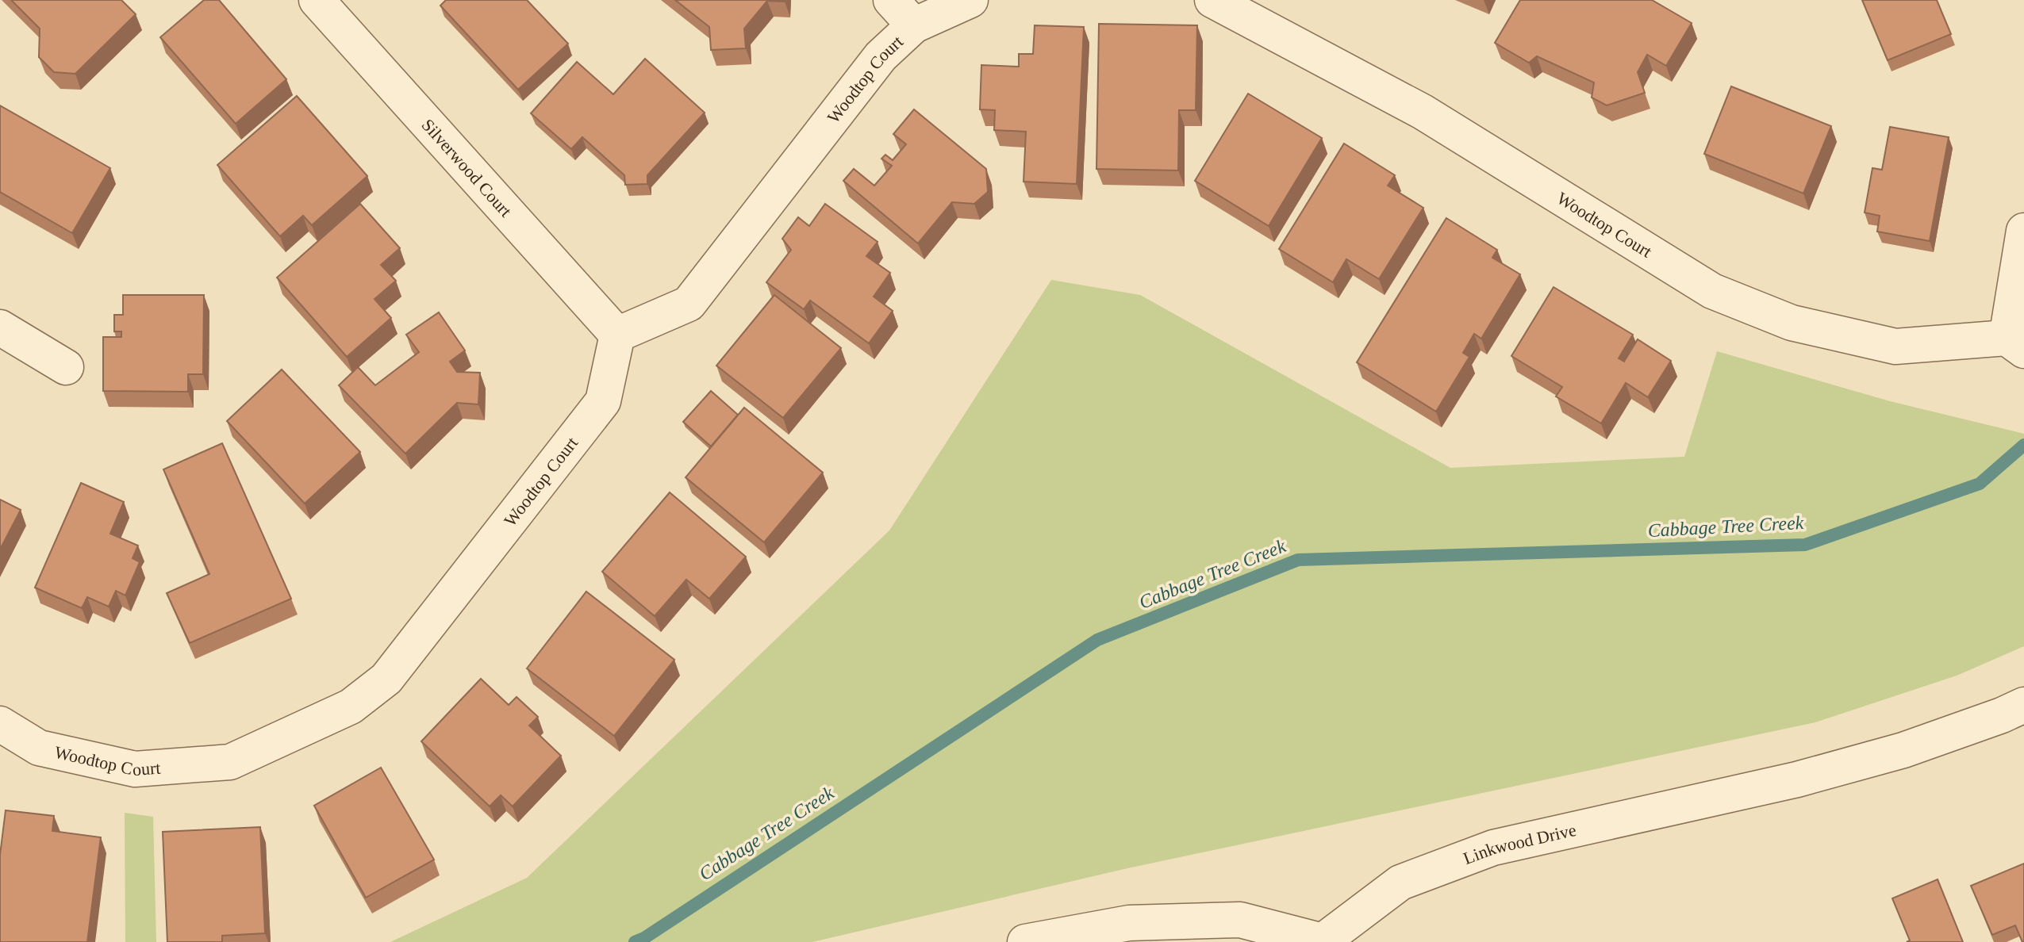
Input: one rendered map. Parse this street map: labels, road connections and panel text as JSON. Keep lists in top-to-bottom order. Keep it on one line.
{"streets":{"street":["Woodtop Court","Silverwood Court","Linkwood Drive"]},"crossings":[["Woodtop Court","Silverwood Court"]],"water":["Cabbage Tree Creek"]}
